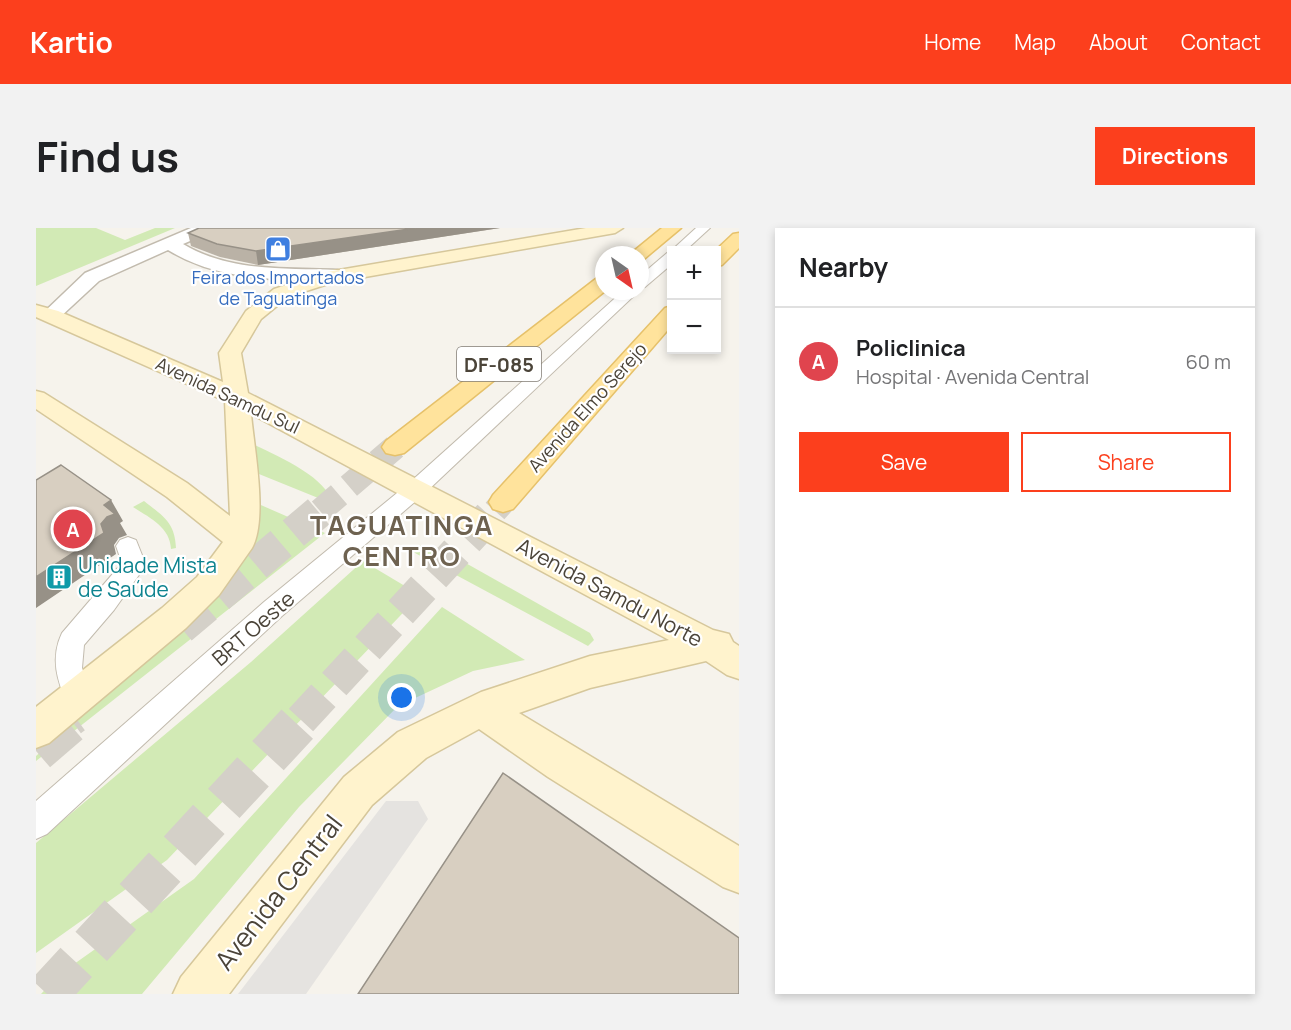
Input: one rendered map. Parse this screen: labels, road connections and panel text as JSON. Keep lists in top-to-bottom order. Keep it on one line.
{"streets":{"main road":["DF-085","Avenida Samdu Sul","Avenida Elmo Serejo","Avenida Samdu Norte","Avenida Central"],"lane":["BRT Oeste"]},"crossings":[["Avenida Samdu Sul","Avenida Samdu Norte"],["Avenida Samdu Sul","BRT Oeste"],["Avenida Samdu Norte","BRT Oeste"],["Avenida Samdu Norte","Avenida Central"]],"districts":["TAGUATINGA CENTRO"],"places":{"shop":["Feira dos Importados de Taguatinga"],"building":["Unidade Mista de Saúde"]},"north":"bottom right","page":{"header":"Kartio","nav":["Home","Map","About","Contact"],"title":"Find us","buttons":["Directions",["Save","Share"]],"heading":"Nearby","map_buttons":["+","−"],"list":[{"mark":"A","name":"Policlinica","note":"Hospital · Avenida Central","value":"60 m"}],"pins":"A"}}
